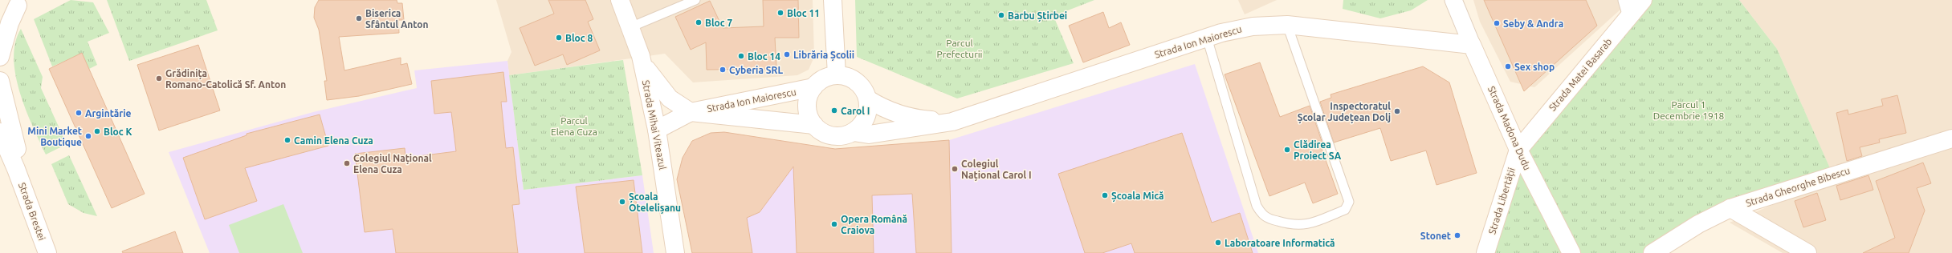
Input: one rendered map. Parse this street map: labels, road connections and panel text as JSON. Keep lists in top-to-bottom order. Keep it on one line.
{"streets":{"street":["Strada Ion Maiorescu","Strada Matei Basarab","Strada Mihai Viteazul","Strada Madona Dudu","Strada Gheorghe Bibescu","Strada Libertății","Strada Brestei"]},"crossings":[["Strada Ion Maiorescu","Strada Mihai Viteazul"],["Strada Ion Maiorescu","Strada Madona Dudu"],["Strada Matei Basarab","Strada Madona Dudu"],["Strada Matei Basarab","Strada Libertății"],["Strada Madona Dudu","Strada Libertății"]],"parks":["Parcul Prefecturii","Parcul 1 Decembrie 1918","Parcul Elena Cuza"],"places":["Bloc 11","Barbu Știrbei","Biserica Sfântul Anton","Bloc 7","Seby & Andra","Bloc 8","Librăria Școlii","Bloc 14","Sex shop","Cyberia SRL","Grădinița Romano-Catolică Sf. Anton","Carol I","Inspectoratul Școlar Județean Dolj","Argintărie","Bloc K","Mini Market Boutique","Camin Elena Cuza","Clădirea Proiect SA","Colegiul Național Elena Cuza","Colegiul Național Carol I","Școala Mică","Școala Otelelișanu","Opera Română Craiova","Stonet","Laboratoare Informatică"]}
